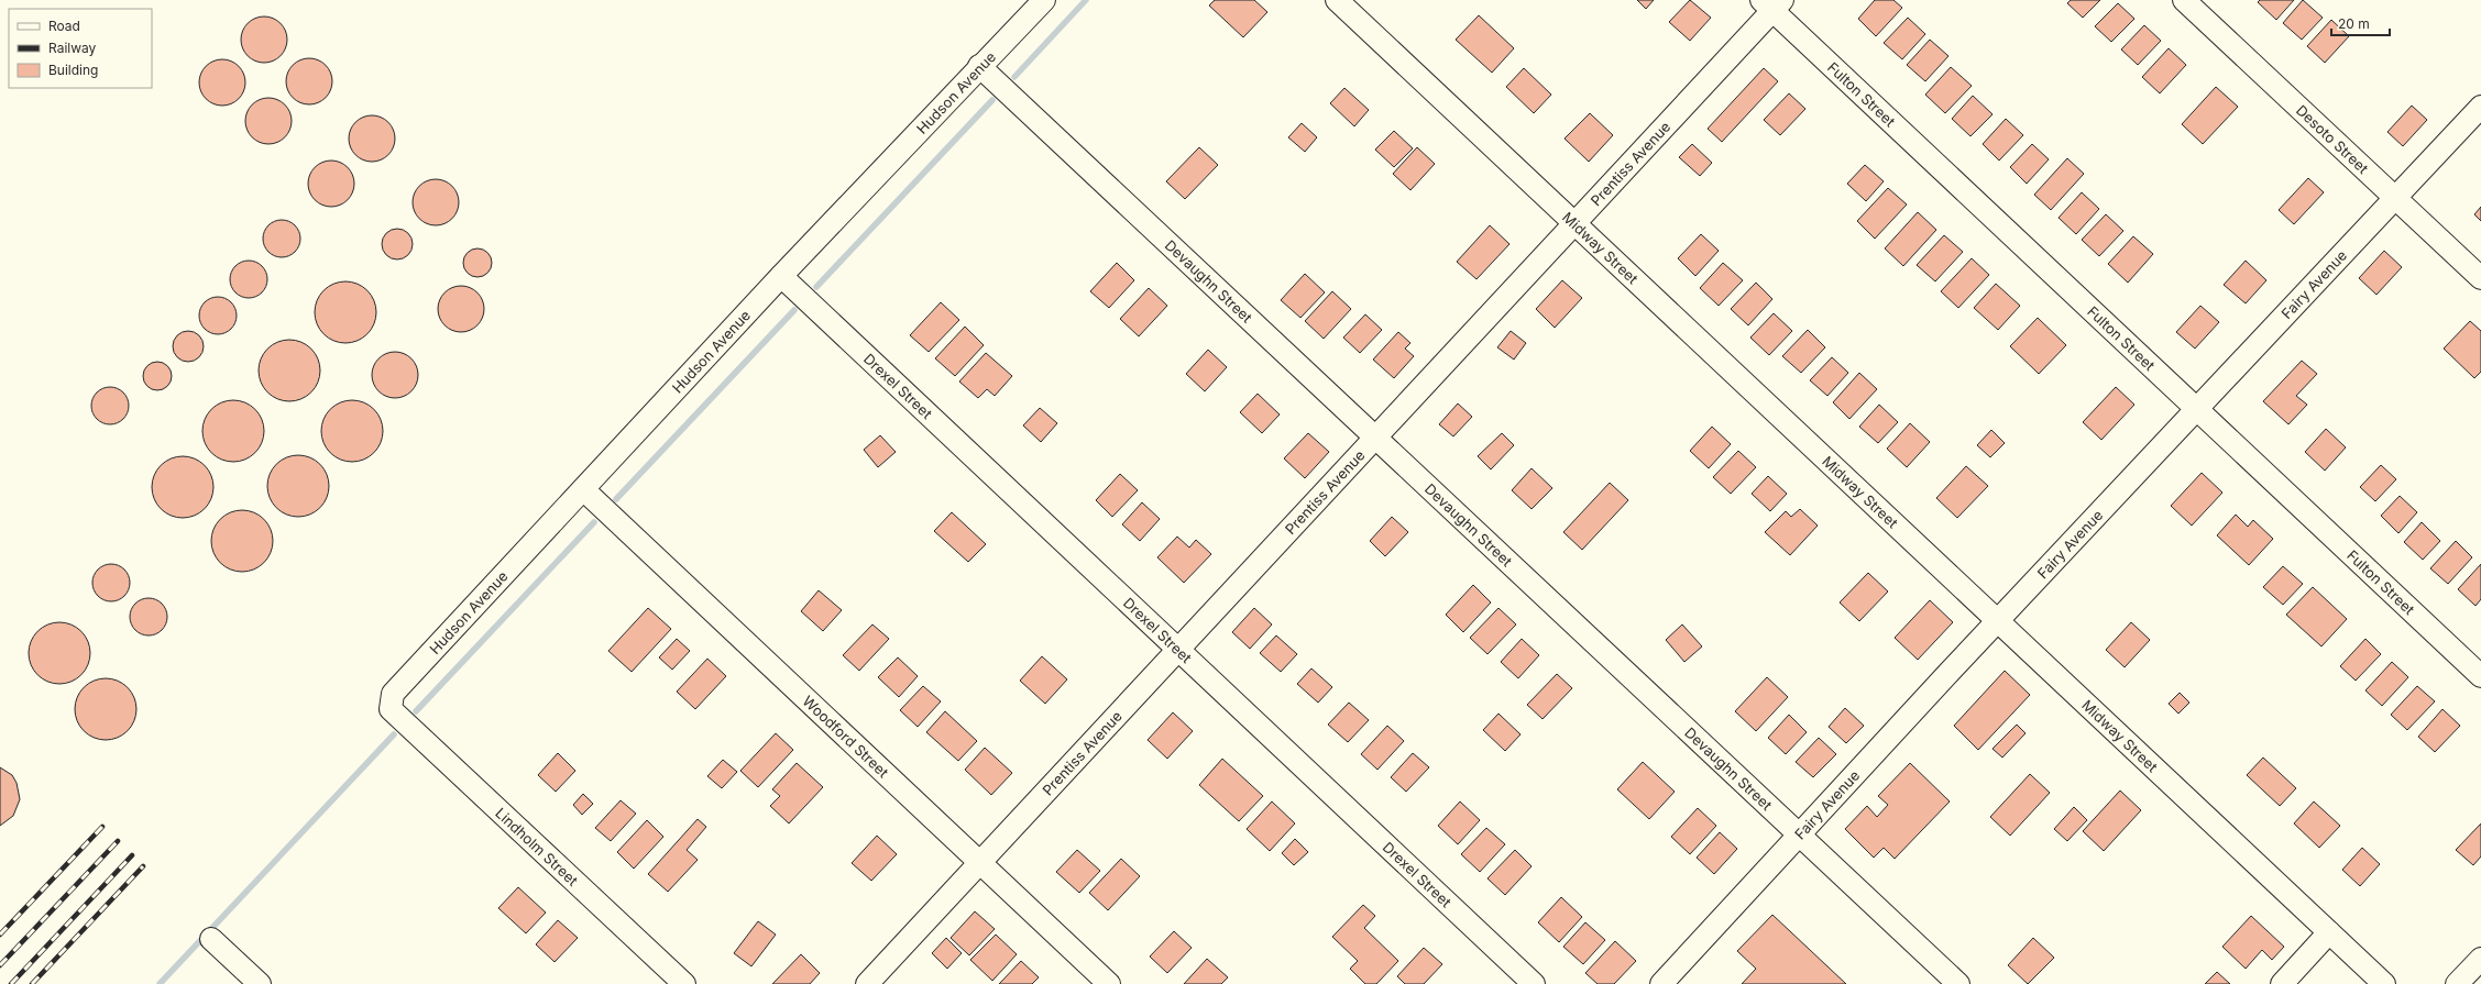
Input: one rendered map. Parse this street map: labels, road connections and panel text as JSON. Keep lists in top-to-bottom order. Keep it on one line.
{"streets":{"street":["Hudson Avenue","Fulton Street","Desoto Street","Prentiss Avenue","Midway Street","Devaughn Street","Fairy Avenue","Drexel Street","Woodford Street","Lindholm Street"]},"crossings":[["Hudson Avenue","Devaughn Street"],["Hudson Avenue","Drexel Street"],["Hudson Avenue","Woodford Street"],["Hudson Avenue","Lindholm Street"],["Fulton Street","Prentiss Avenue"],["Fulton Street","Fairy Avenue"],["Desoto Street","Fairy Avenue"],["Prentiss Avenue","Midway Street"],["Prentiss Avenue","Devaughn Street"],["Prentiss Avenue","Drexel Street"],["Prentiss Avenue","Woodford Street"],["Midway Street","Fairy Avenue"],["Devaughn Street","Fairy Avenue"]],"legend":["Road","Railway","Building"],"scale_bar":"20 m"}
